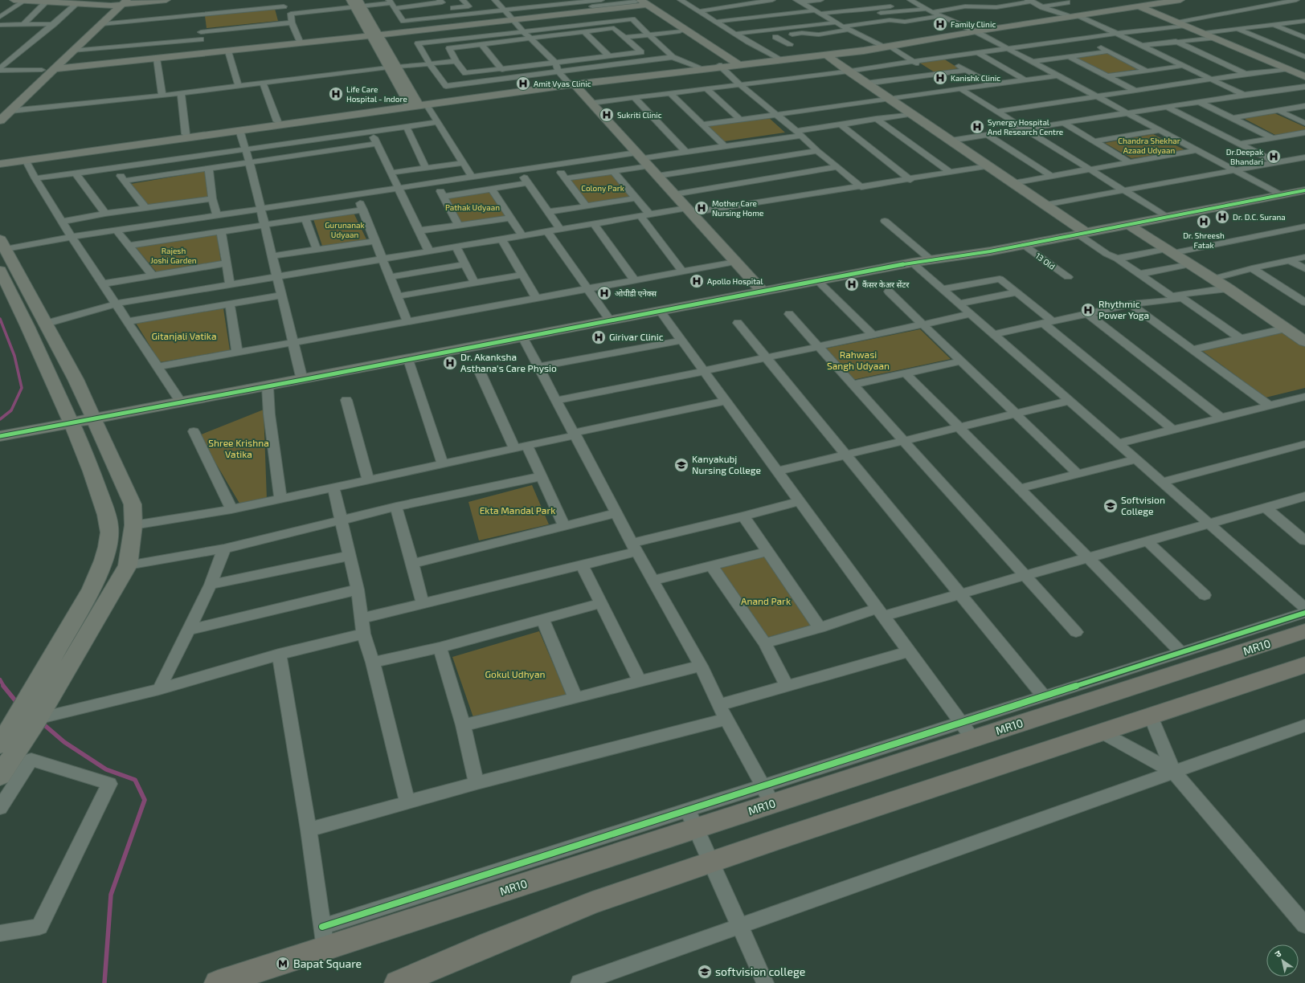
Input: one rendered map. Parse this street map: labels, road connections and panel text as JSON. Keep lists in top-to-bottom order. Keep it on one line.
{"streets":{"main road":["MR10"],"street":["13 Old"]},"parks":["Chandra Shekhar Azaad Udyaan","Colony Park","Pathak Udyaan","Gurunanak Udyaan","Rajesh Joshi Garden","Gitanjali Vatika","Rahwasi Sangh Udyaan","Shree Krishna Vatika","Ekta Mandal Park","Anand Park","Gokul Udhyan"],"places":{"hospital":["Family Clinic","Kanishk Clinic","Amit Vyas Clinic","Life Care Hospital - Indore","Sukriti Clinic","Synergy Hospital And Research Centre","Dr.Deepak Bhandari","Mother Care Nursing Home","Dr. D.C. Surana","Dr. Shreesh Fatak","Apollo Hospital","कैंसर केअर सेंटर","ओपीडी एनेक्स","Rhythmic Power Yoga","Girivar Clinic","Dr. Akanksha Asthana's Care Physio"],"school or university":["Kanyakubj Nursing College","Softvision College","softvision college"],"metro station":["Bapat Square"]},"north":"top left"}
